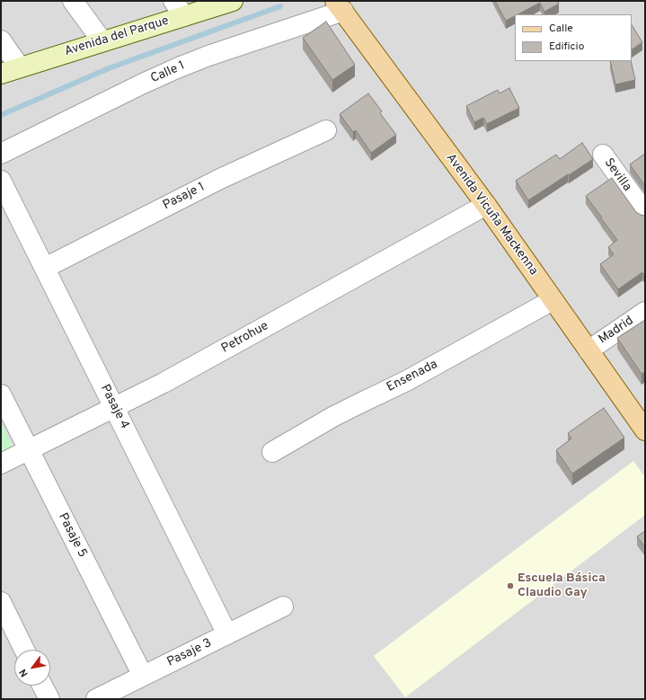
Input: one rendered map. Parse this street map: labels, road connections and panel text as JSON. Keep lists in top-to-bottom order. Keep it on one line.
{"streets":{"main road":["Avenida Vicuña Mackenna"],"street":["Avenida del Parque","Calle 1","Sevilla","Pasaje 1","Madrid","Petrohue","Ensenada","Pasaje 4","Pasaje 5","Pasaje 3"]},"crossings":[["Calle 1","Avenida Vicuña Mackenna"],["Pasaje 1","Pasaje 4"],["Avenida Vicuña Mackenna","Madrid"],["Avenida Vicuña Mackenna","Petrohue"],["Avenida Vicuña Mackenna","Ensenada"],["Petrohue","Pasaje 4"],["Petrohue","Pasaje 5"],["Pasaje 4","Pasaje 3"],["Pasaje 5","Pasaje 3"]],"places":["Escuela Básica Claudio Gay"],"legend":["Calle","Edificio"],"north":"bottom left"}
